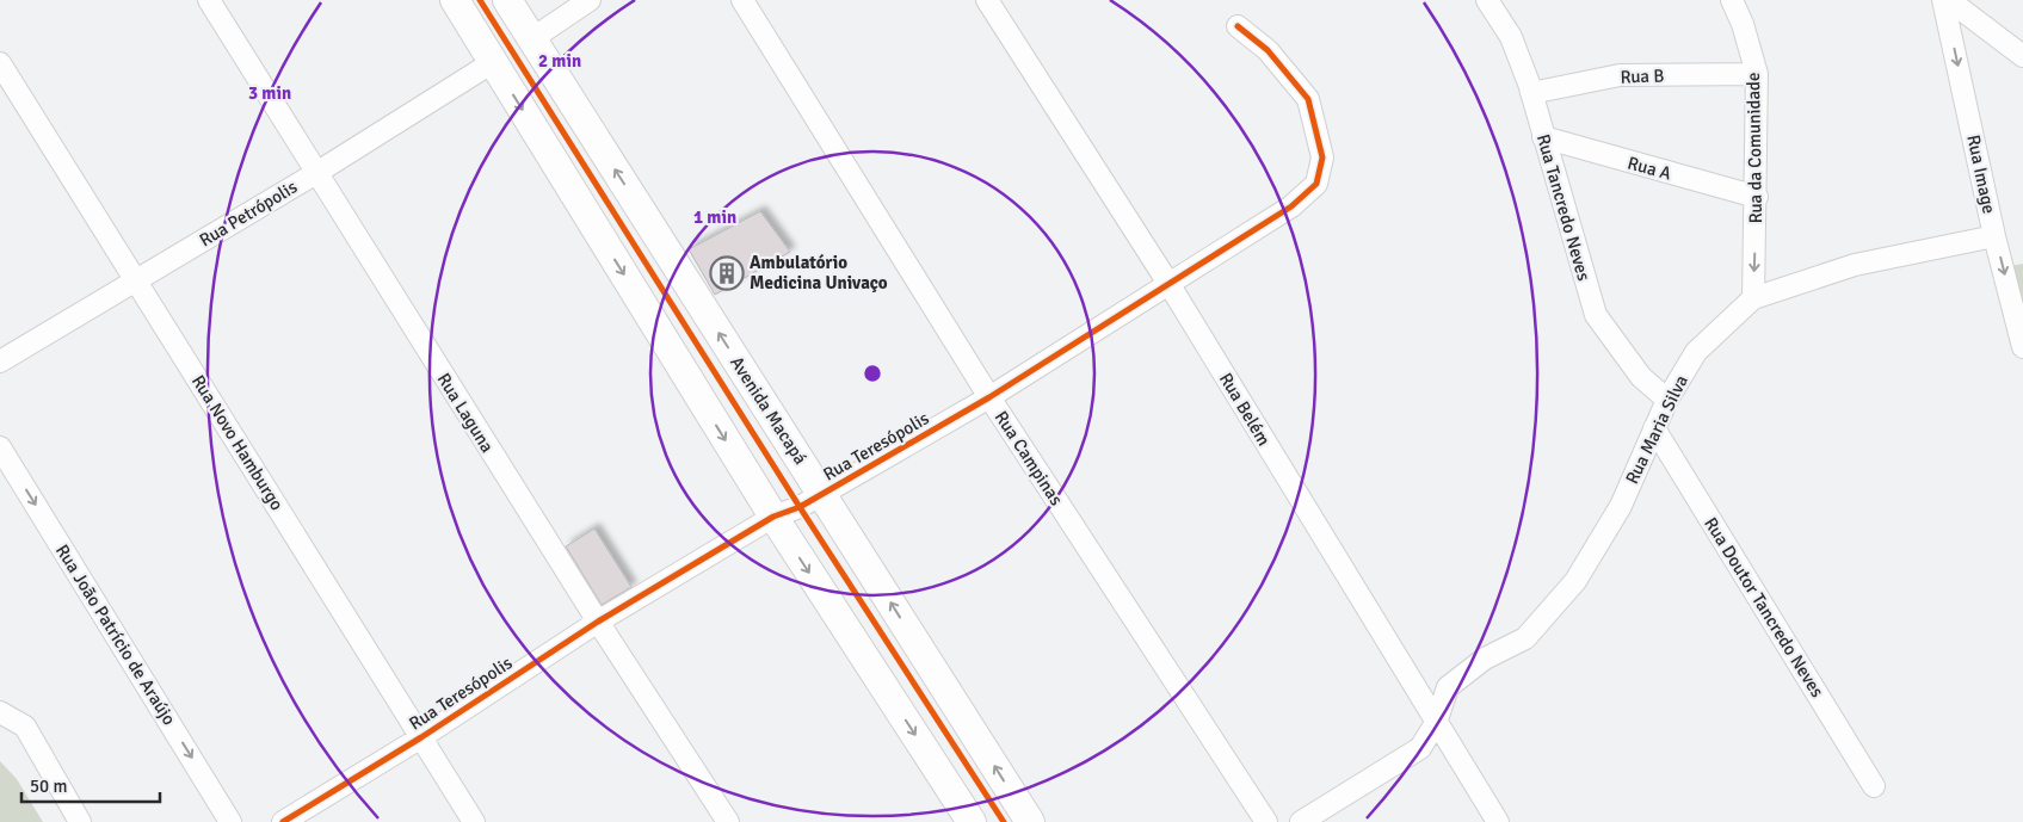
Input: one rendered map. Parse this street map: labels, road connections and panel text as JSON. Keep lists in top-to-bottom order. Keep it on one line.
{"streets":{"main road":["Avenida Macapá"],"street":["Rua B","Rua da Comunidade","Rua A","Rua Image","Rua Tancredo Neves","Rua Petrópolis","Rua Belém","Rua Laguna","Rua Maria Silva","Rua Novo Hamburgo","Rua Teresópolis","Rua Campinas","Rua Doutor Tancredo Neves","Rua João Patrício de Araújo"]},"crossings":[["Rua B","Rua da Comunidade"],["Rua B","Rua Tancredo Neves"],["Rua da Comunidade","Rua A"],["Rua da Comunidade","Rua Maria Silva"],["Rua A","Rua Tancredo Neves"],["Rua Image","Rua Maria Silva"],["Rua Tancredo Neves","Rua Maria Silva"],["Rua Petrópolis","Rua Laguna"],["Rua Petrópolis","Rua Novo Hamburgo"],["Rua Belém","Rua Maria Silva"],["Rua Belém","Rua Teresópolis"],["Avenida Macapá","Rua Teresópolis"],["Rua Laguna","Rua Teresópolis"],["Rua Maria Silva","Rua Doutor Tancredo Neves"],["Rua Novo Hamburgo","Rua Teresópolis"],["Rua Teresópolis","Rua Campinas"]],"one_way":["Rua Image"],"places":{"building":["Ambulatório Medicina Univaço"]},"scale_bar":"50 m","rings":["2 min","3 min","1 min"]}
